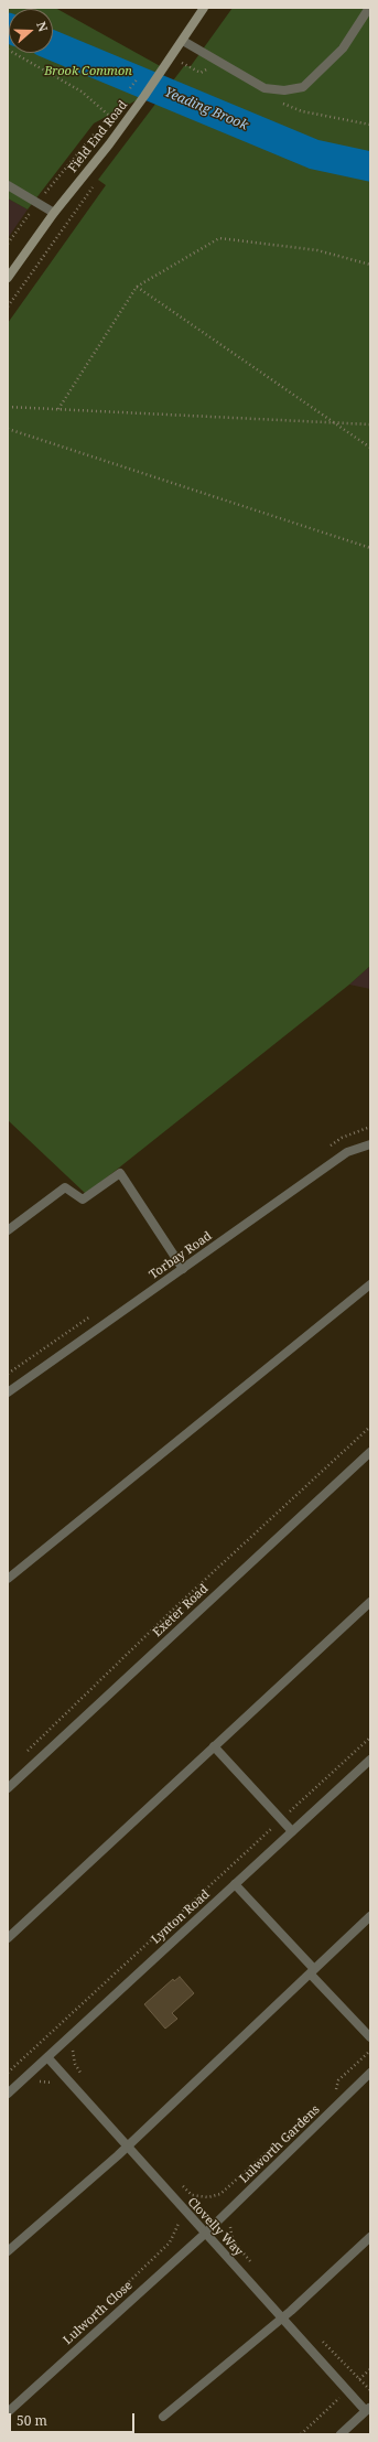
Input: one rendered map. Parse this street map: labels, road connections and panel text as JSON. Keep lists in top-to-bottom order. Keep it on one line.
{"streets":{"street":["Field End Road","Torbay Road","Exeter Road","Lynton Road","Lulworth Gardens","Clovelly Way","Lulworth Close"]},"crossings":[["Lynton Road","Clovelly Way"],["Lulworth Gardens","Clovelly Way"],["Lulworth Gardens","Lulworth Close"],["Clovelly Way","Lulworth Close"]],"water":["Yeading Brook"],"parks":["Brook Common"],"scale_bar":"50 m","north":"right"}
